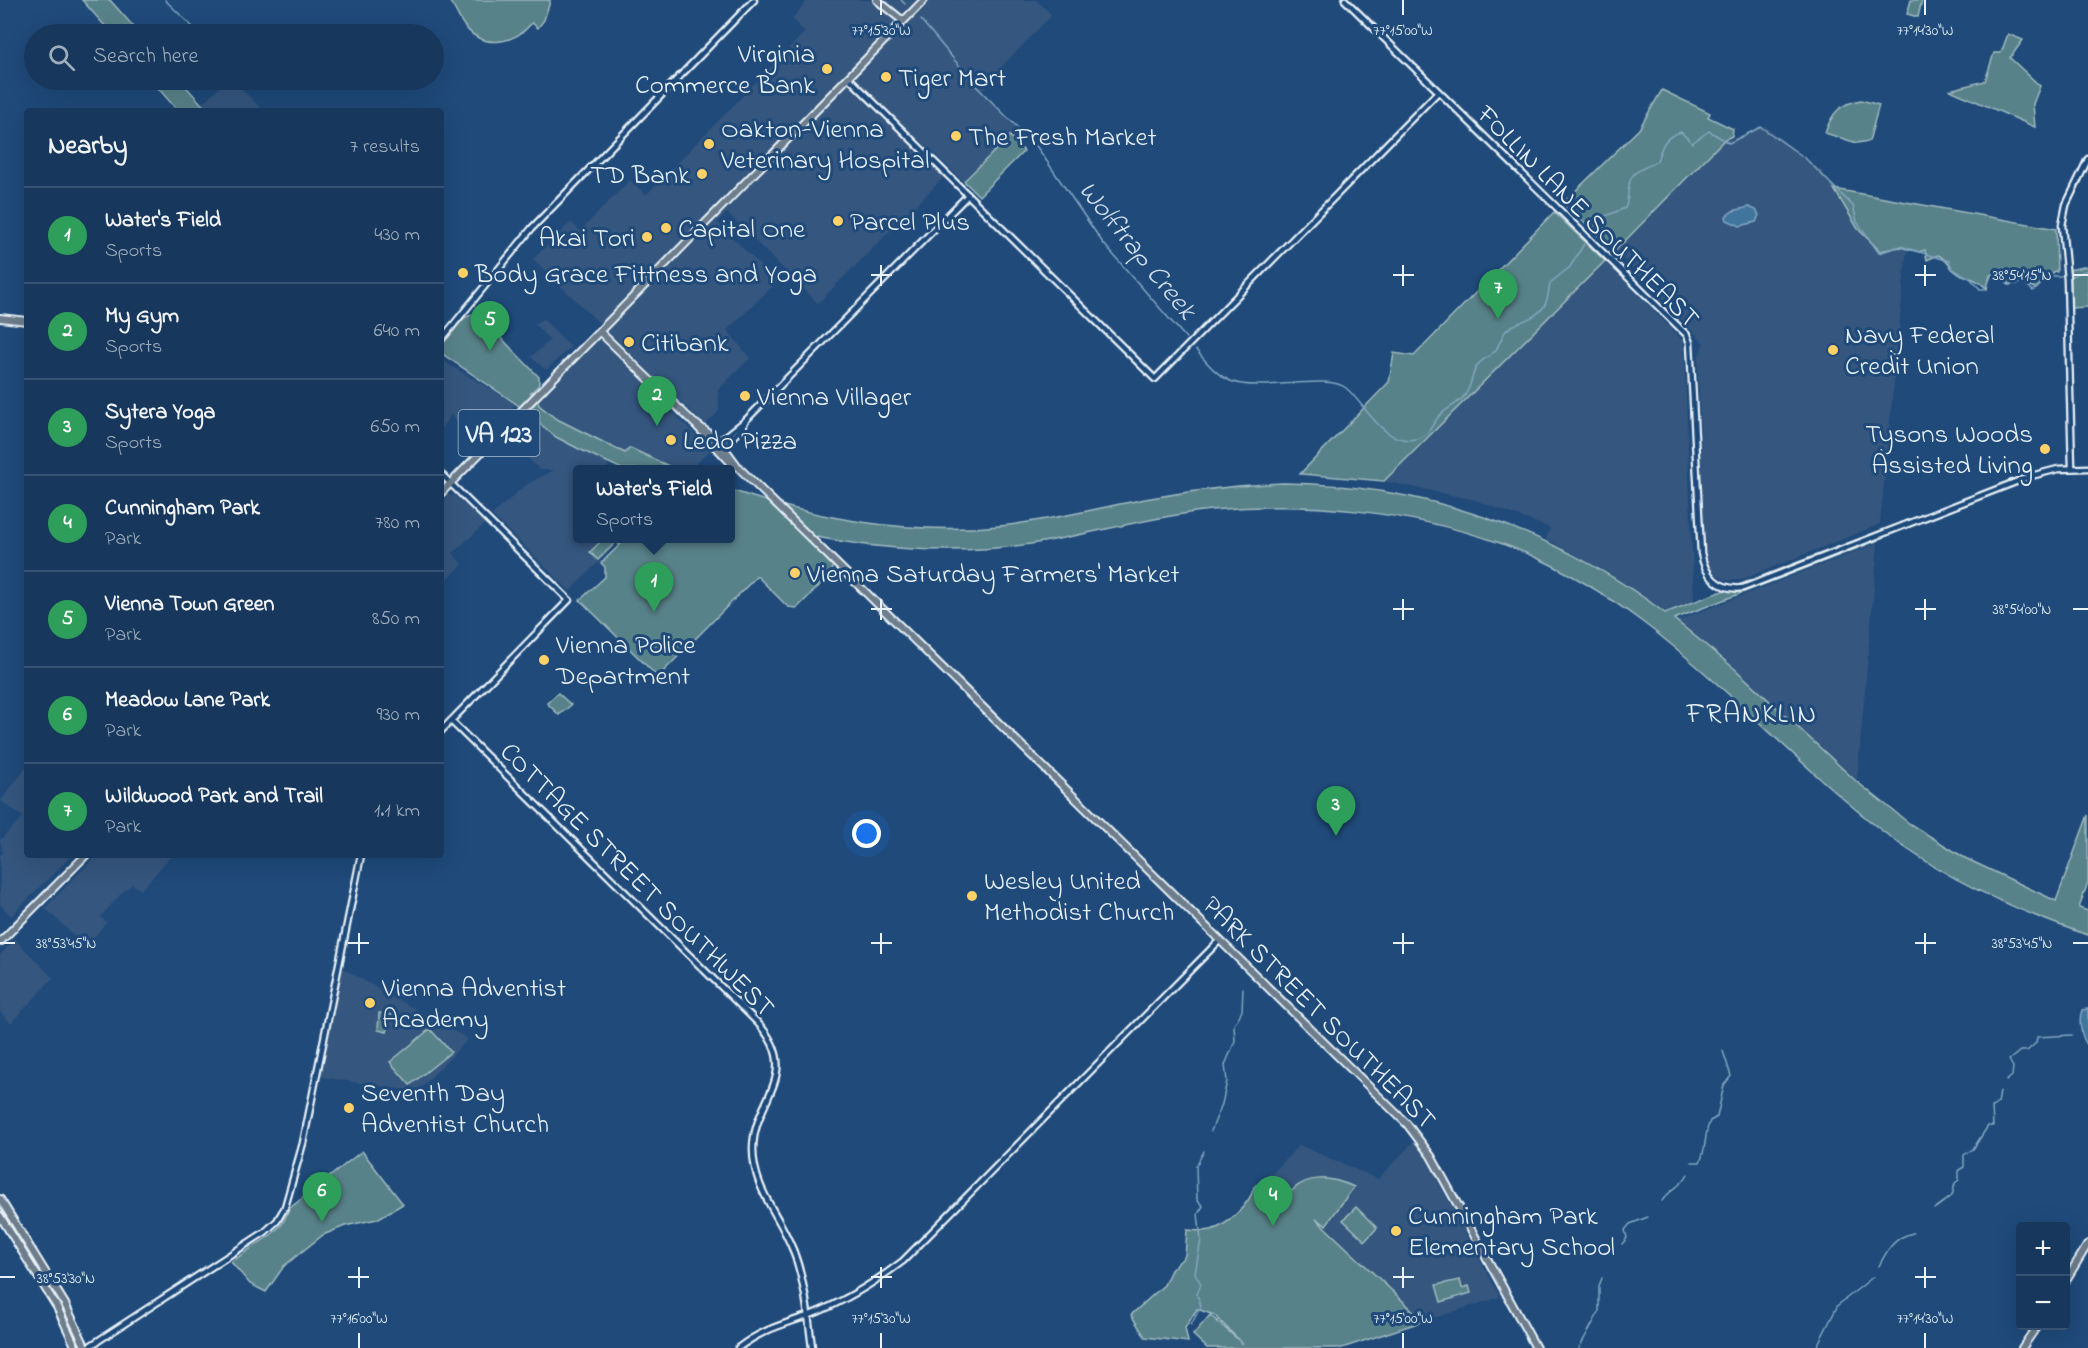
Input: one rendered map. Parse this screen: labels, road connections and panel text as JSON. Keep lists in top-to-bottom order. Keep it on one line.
{"streets":{"main road":["VA 123","PARK STREET SOUTHEAST"],"street":["FOLLIN LANE SOUTHEAST","COTTAGE STREET SOUTHWEST"]},"crossings":[["VA 123","PARK STREET SOUTHEAST"]],"districts":["FRANKLIN"],"water":["Wolftrap Creek"],"places":["Virginia Commerce Bank","Tiger Mart","The Fresh Market","Oakton-Vienna Veterinary Hospital","TD Bank","Parcel Plus","Capital One","Akai Tori","Body Grace Fittness and Yoga","Citibank","Navy Federal Credit Union","Vienna Villager","Ledo Pizza","Tysons Woods Assisted Living","Vienna Saturday Farmers' Market","Vienna Police Department","Wesley United Methodist Church","Vienna Adventist Academy","Seventh Day Adventist Church","Cunningham Park Elementary School"],"page":{"search":"Search here","heading":["Nearby","7 results"],"list":[{"mark":"1","name":"Water's Field","note":"Sports","value":"430 m"},{"mark":"2","name":"My Gym","note":"Sports","value":"640 m"},{"mark":"3","name":"Sytera Yoga","note":"Sports","value":"650 m"},{"mark":"4","name":"Cunningham Park","note":"Park","value":"780 m"},{"mark":"5","name":"Vienna Town Green","note":"Park","value":"850 m"},{"mark":"6","name":"Meadow Lane Park","note":"Park","value":"930 m"},{"mark":"7","name":"Wildwood Park and Trail","note":"Park","value":"1.1 km"}],"pins":["7","5","2","1","3","6","4"],"popup":["Water's Field","Sports"],"map_buttons":["+","−"]},"coordinates":["77°15'30\"W","77°15'00\"W","77°14'30\"W","38°54'15\"N","38°54'00\"N","38°53'45\"N","38°53'30\"N","77°16'00\"W"]}
